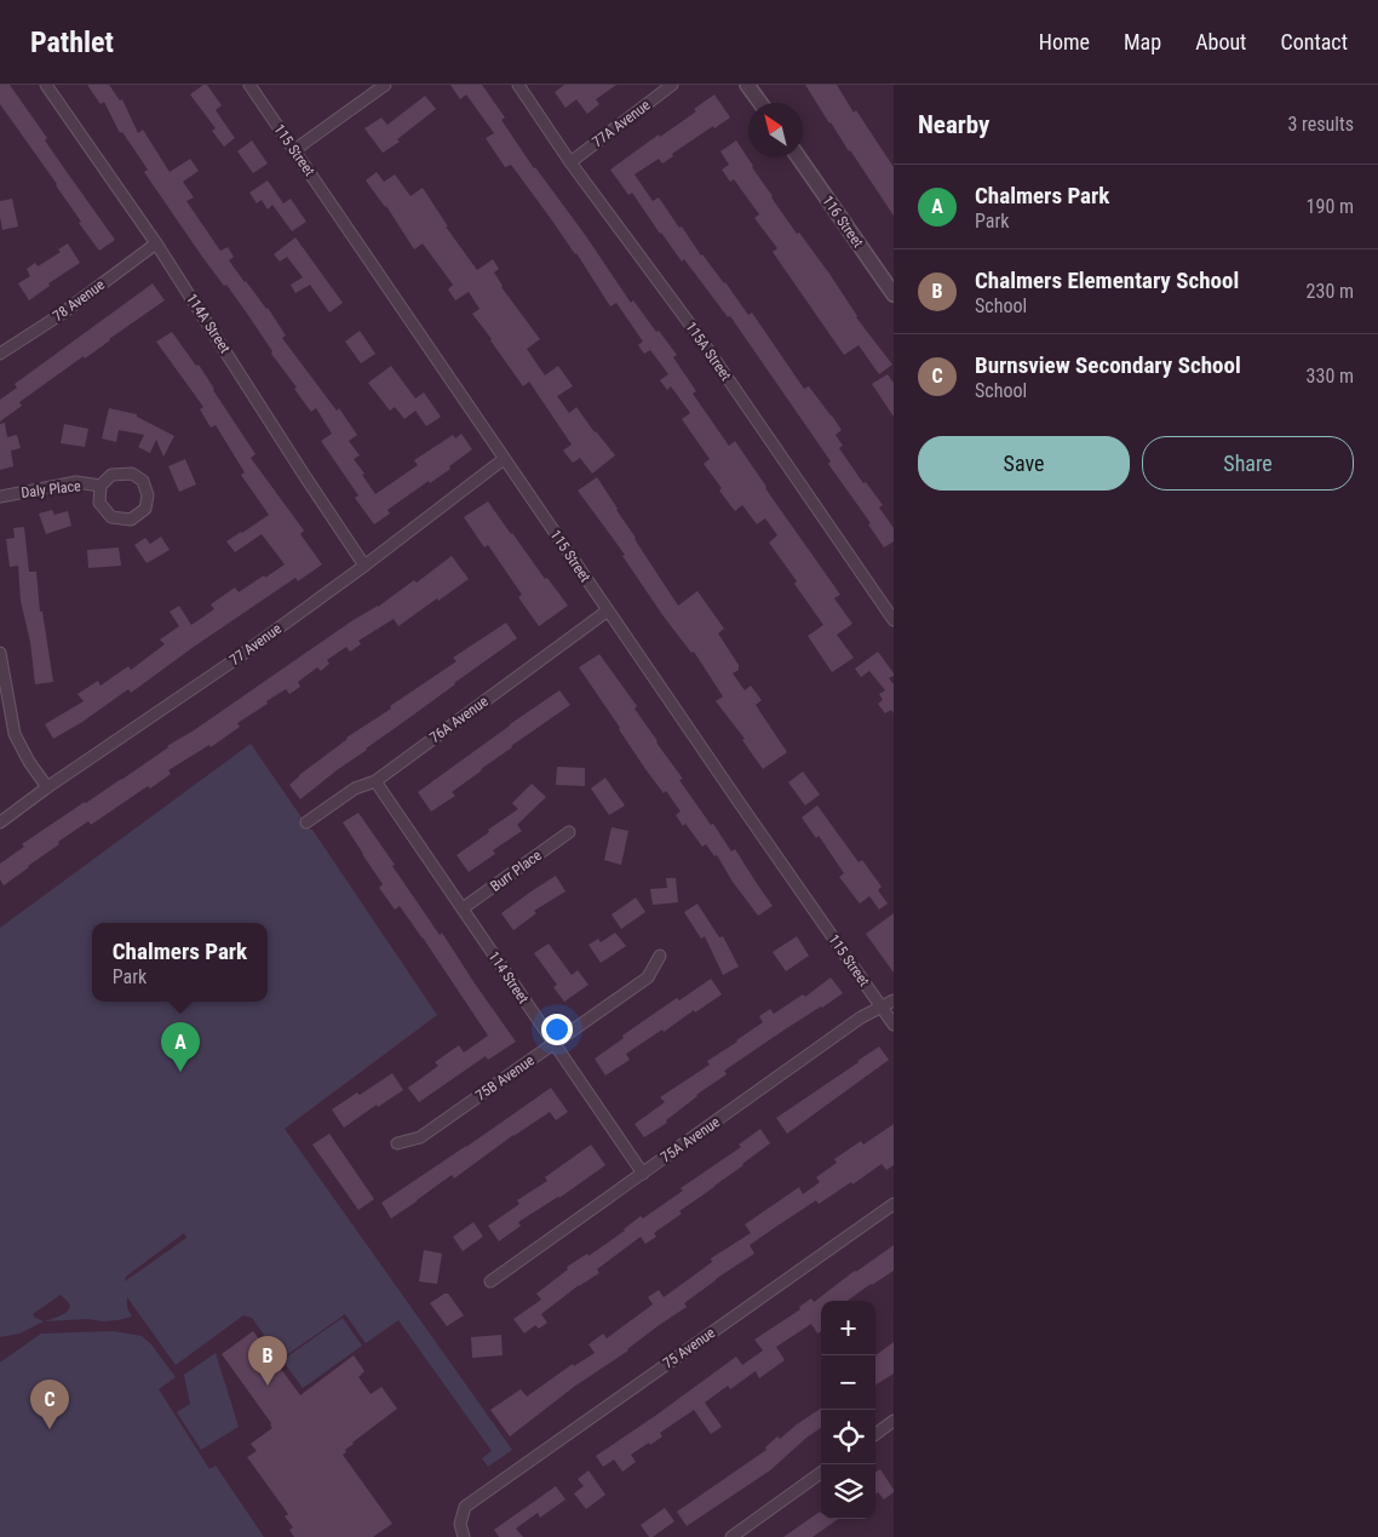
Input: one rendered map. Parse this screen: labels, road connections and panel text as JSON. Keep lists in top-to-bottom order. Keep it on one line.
{"streets":{"street":["77A Avenue","115 Street","116 Street","78 Avenue","114A Street","115A Street","Daly Place","77 Avenue","76A Avenue","Burr Place","114 Street","75B Avenue","75A Avenue","75 Avenue"]},"crossings":[["77A Avenue","115A Street"],["115 Street","77 Avenue"],["115 Street","76A Avenue"],["115 Street","75A Avenue"],["78 Avenue","114A Street"],["114A Street","77 Avenue"],["76A Avenue","114 Street"],["Burr Place","114 Street"],["114 Street","75B Avenue"],["114 Street","75A Avenue"]],"north":"top left","page":{"header":"Pathlet","nav":["Home","Map","About","Contact"],"heading":["Nearby","3 results"],"list":[{"mark":"A","name":"Chalmers Park","note":"Park","value":"190 m"},{"mark":"B","name":"Chalmers Elementary School","note":"School","value":"230 m"},{"mark":"C","name":"Burnsview Secondary School","note":"School","value":"330 m"}],"buttons":["Save","Share"],"popup":["Chalmers Park","Park"],"pins":["A","B","C"],"map_buttons":["+","−"]}}
